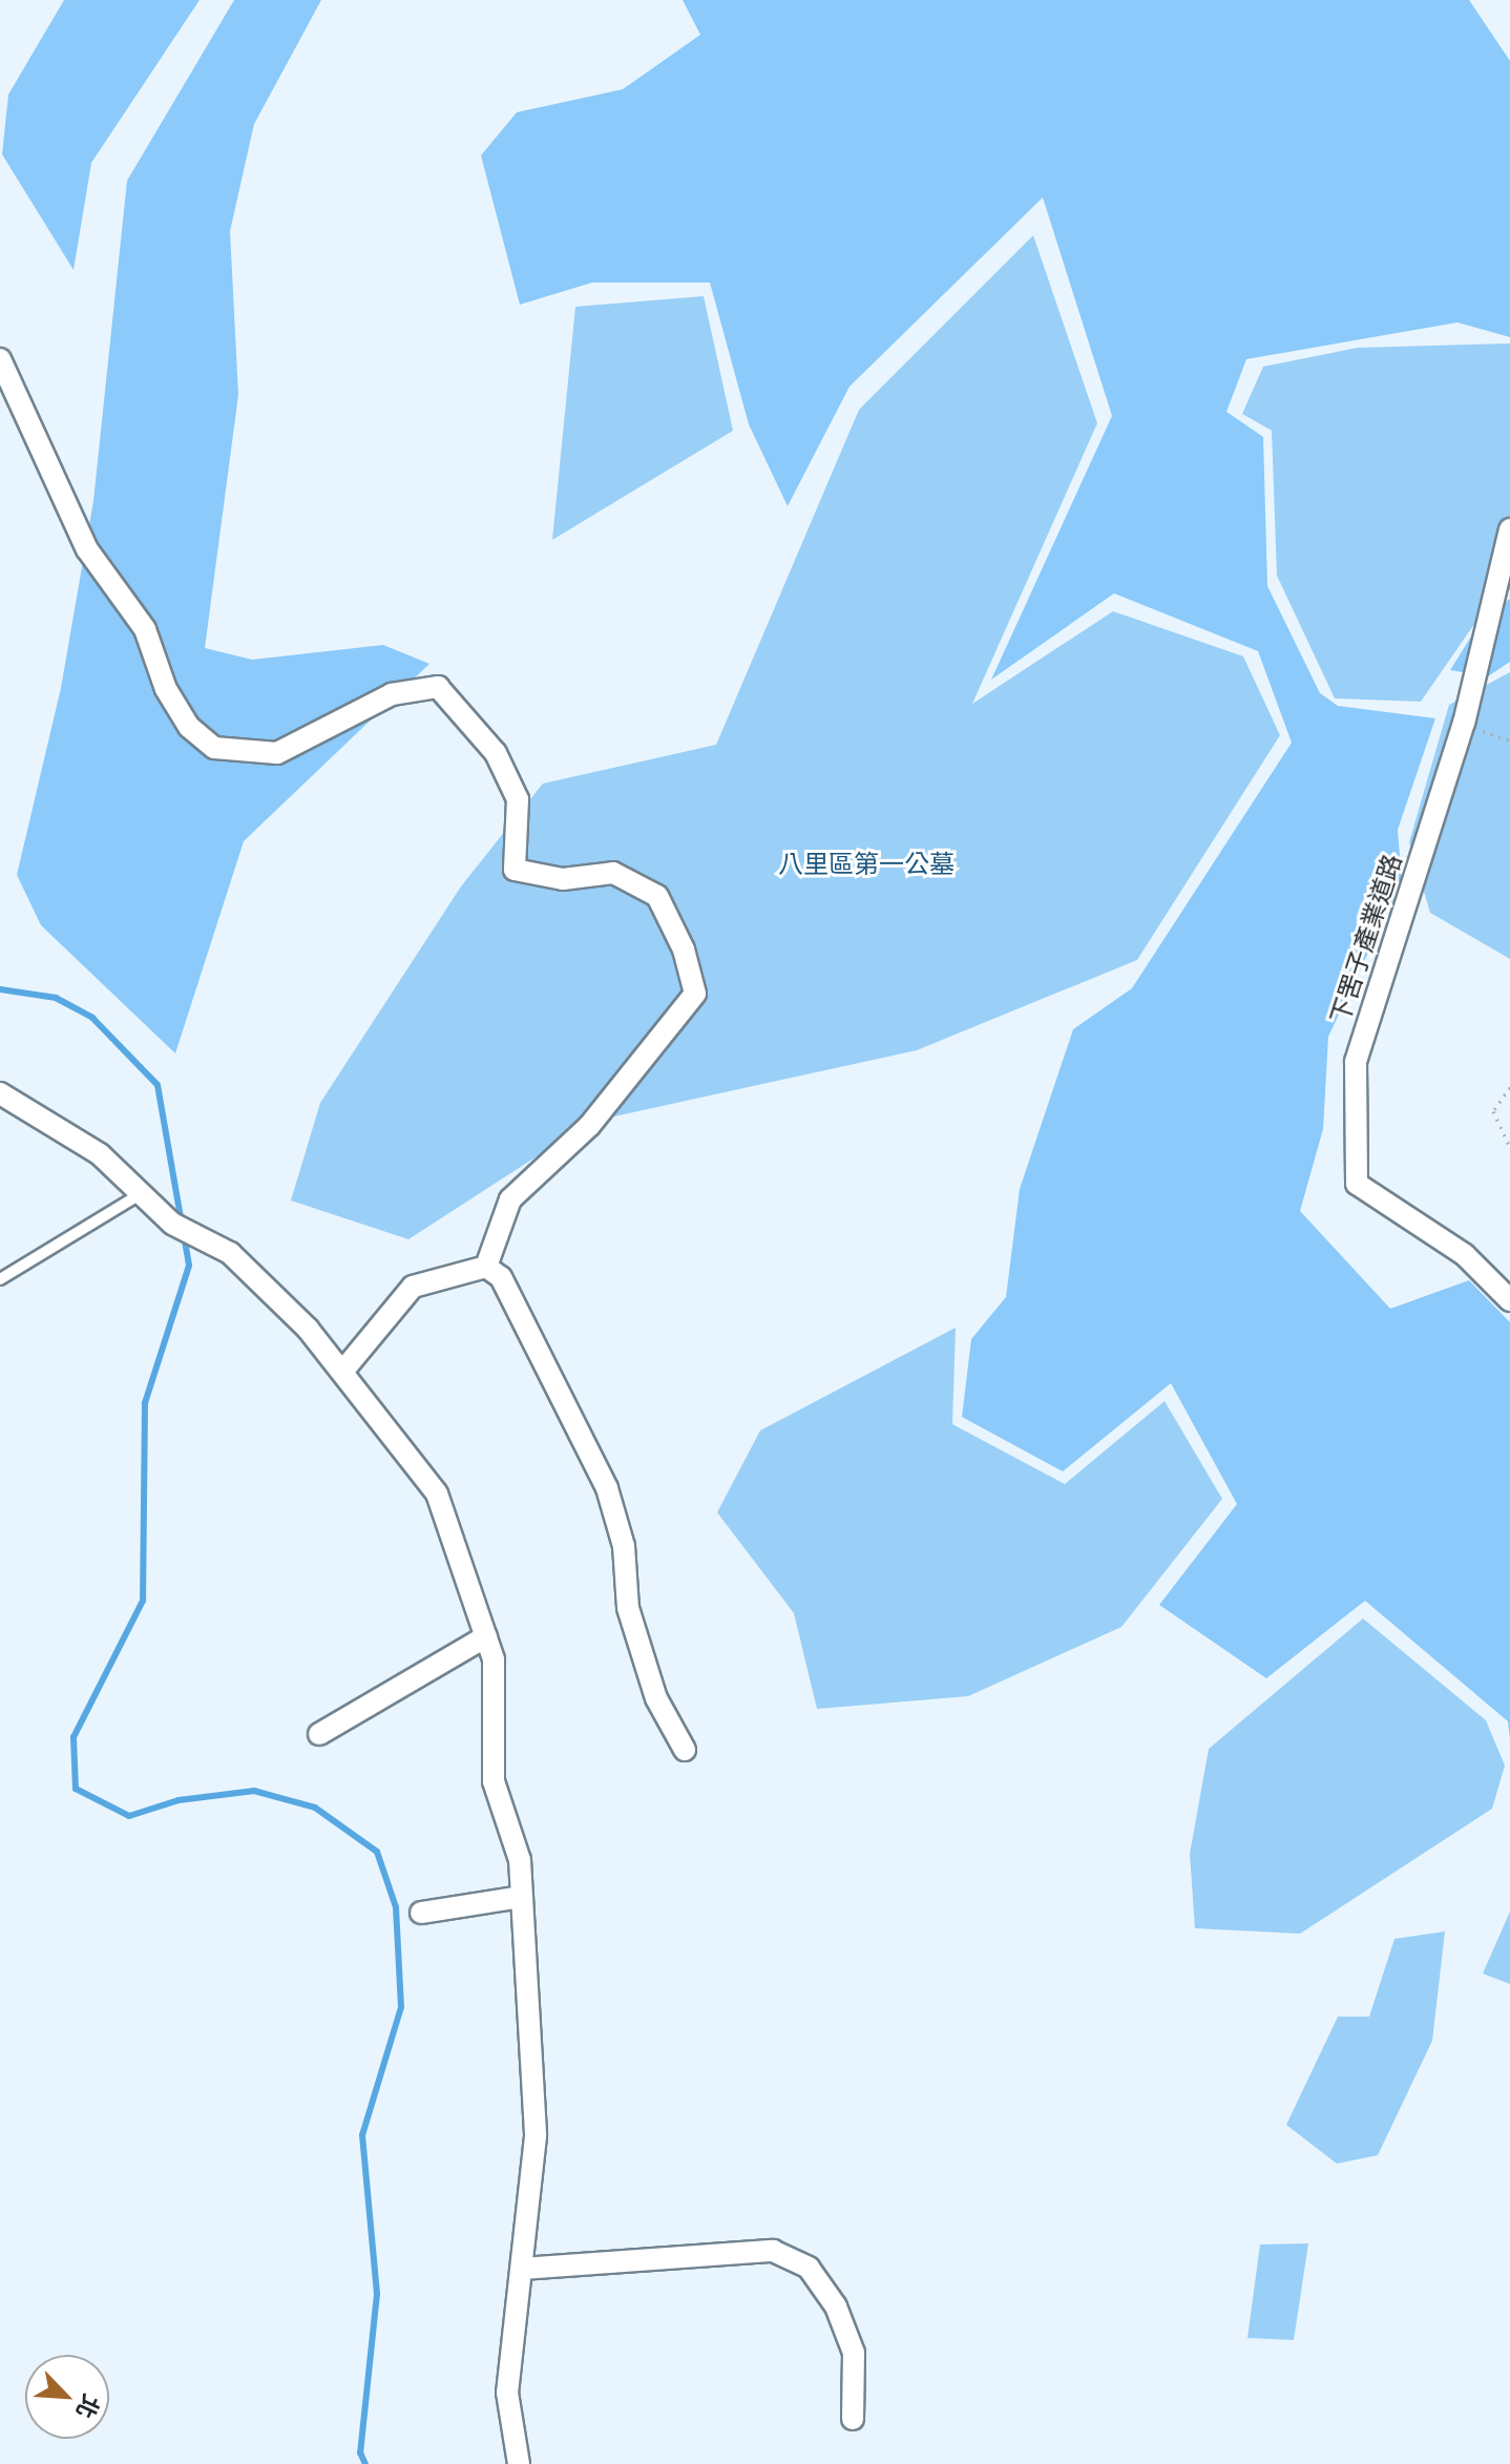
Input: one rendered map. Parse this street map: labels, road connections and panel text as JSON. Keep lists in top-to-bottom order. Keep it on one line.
{"streets":{"street":["下罟子產業道路"]},"parks":["八里區第一公墓"],"north":"bottom right"}
